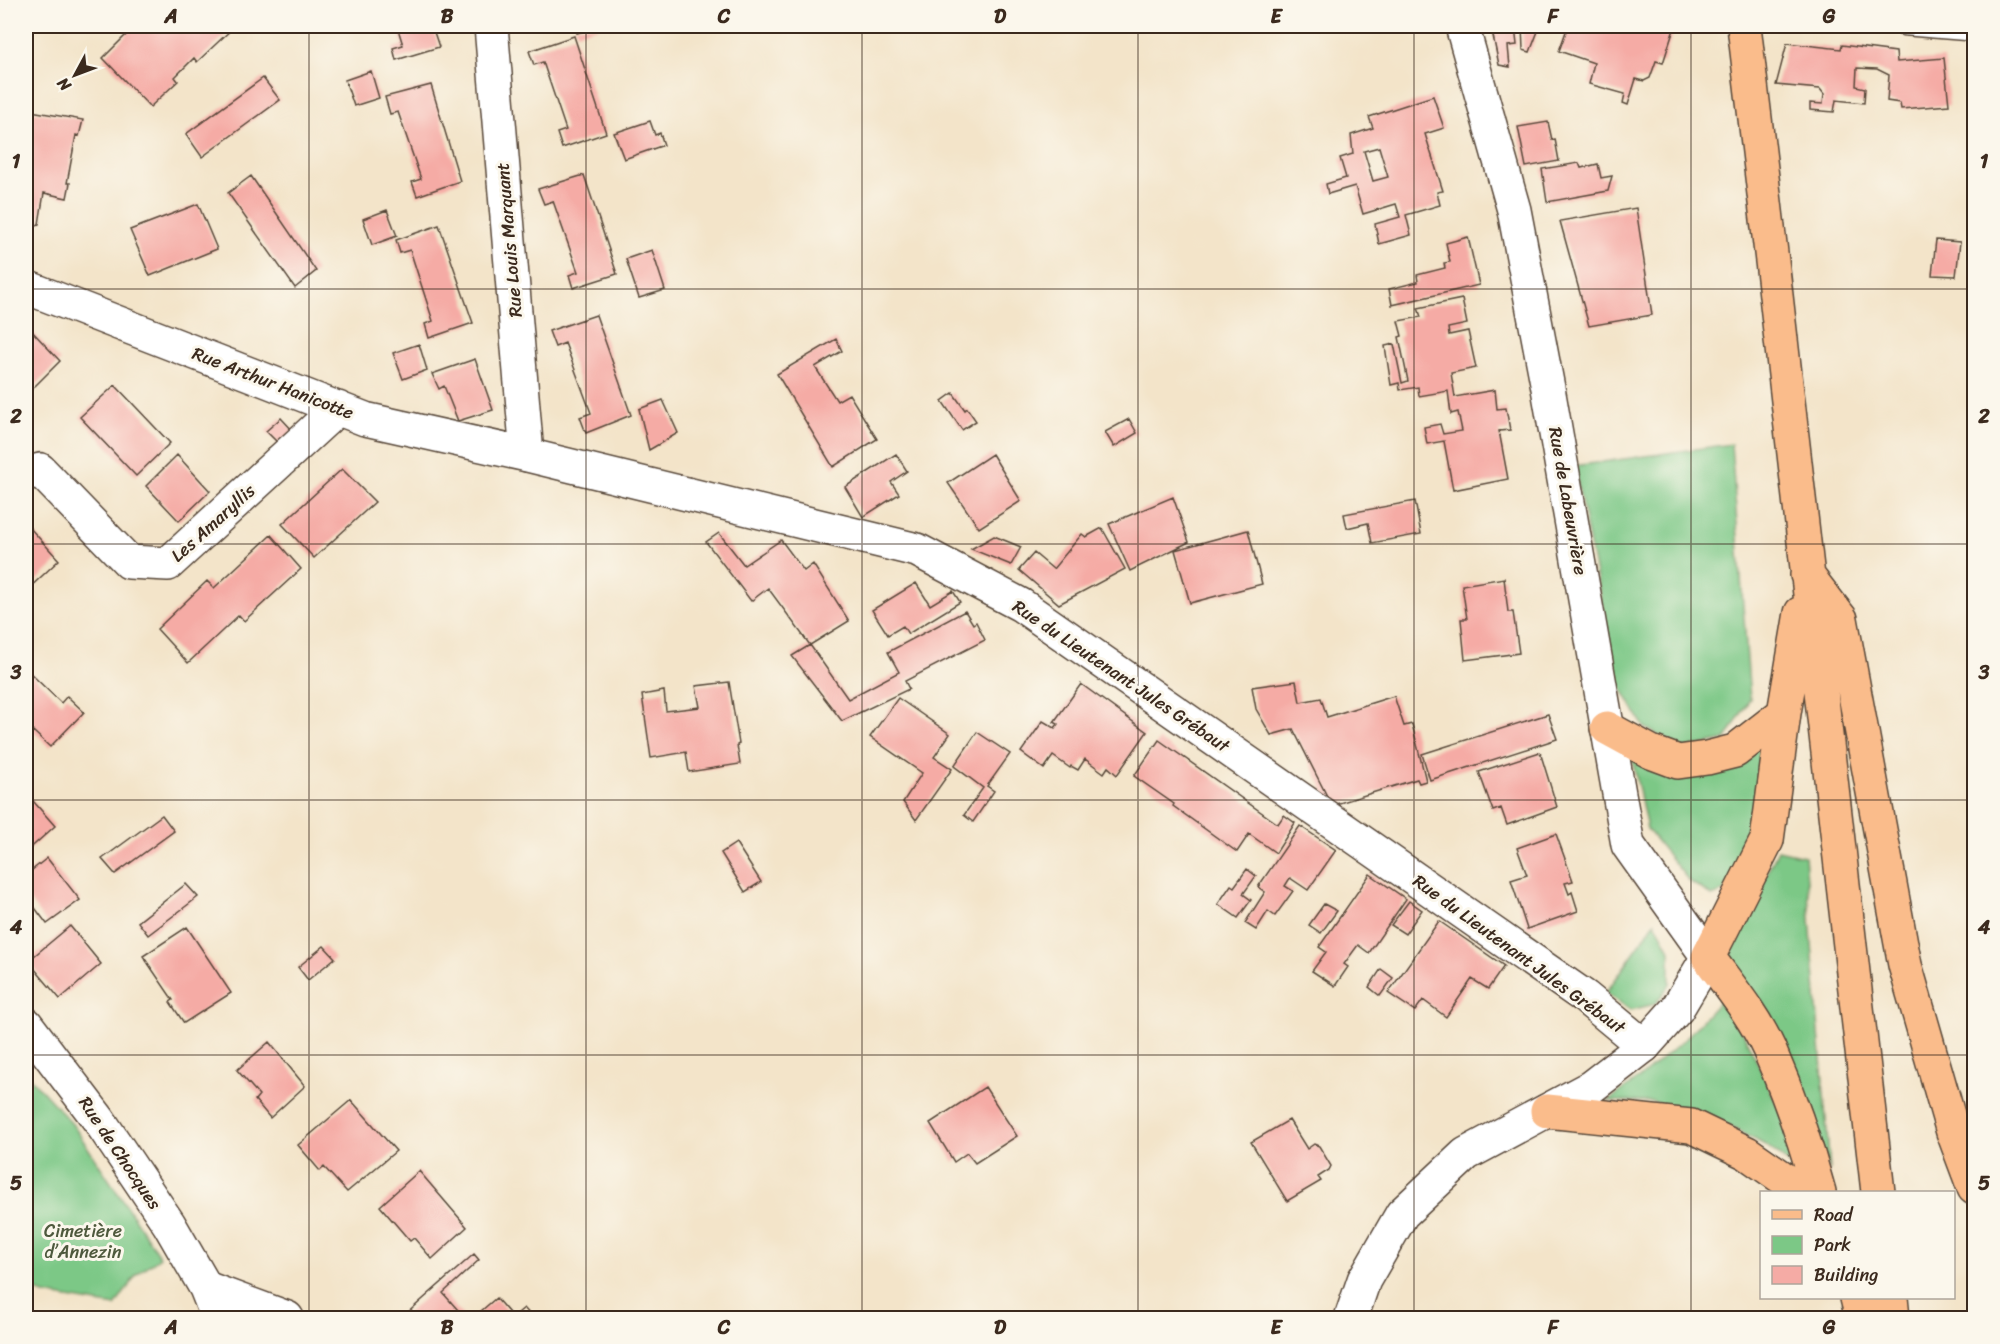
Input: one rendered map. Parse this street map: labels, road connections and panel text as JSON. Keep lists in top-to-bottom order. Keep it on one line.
{"streets":{"street":["Rue Louis Marquant","Rue Arthur Hanicotte","Rue de Labeuvrière","Les Amaryllis","Rue du Lieutenant Jules Grébaut","Rue de Chocques"]},"crossings":[["Rue Louis Marquant","Rue Arthur Hanicotte"],["Rue Louis Marquant","Rue du Lieutenant Jules Grébaut"],["Rue Arthur Hanicotte","Les Amaryllis"],["Rue Arthur Hanicotte","Rue du Lieutenant Jules Grébaut"]],"parks":["Cimetière d’Annezin"],"legend":["Road","Park","Building"],"north":"bottom left","grid":{"columns":["A","B","C","D","E","F","G"],"rows":["1","2","3","4","5"]}}
